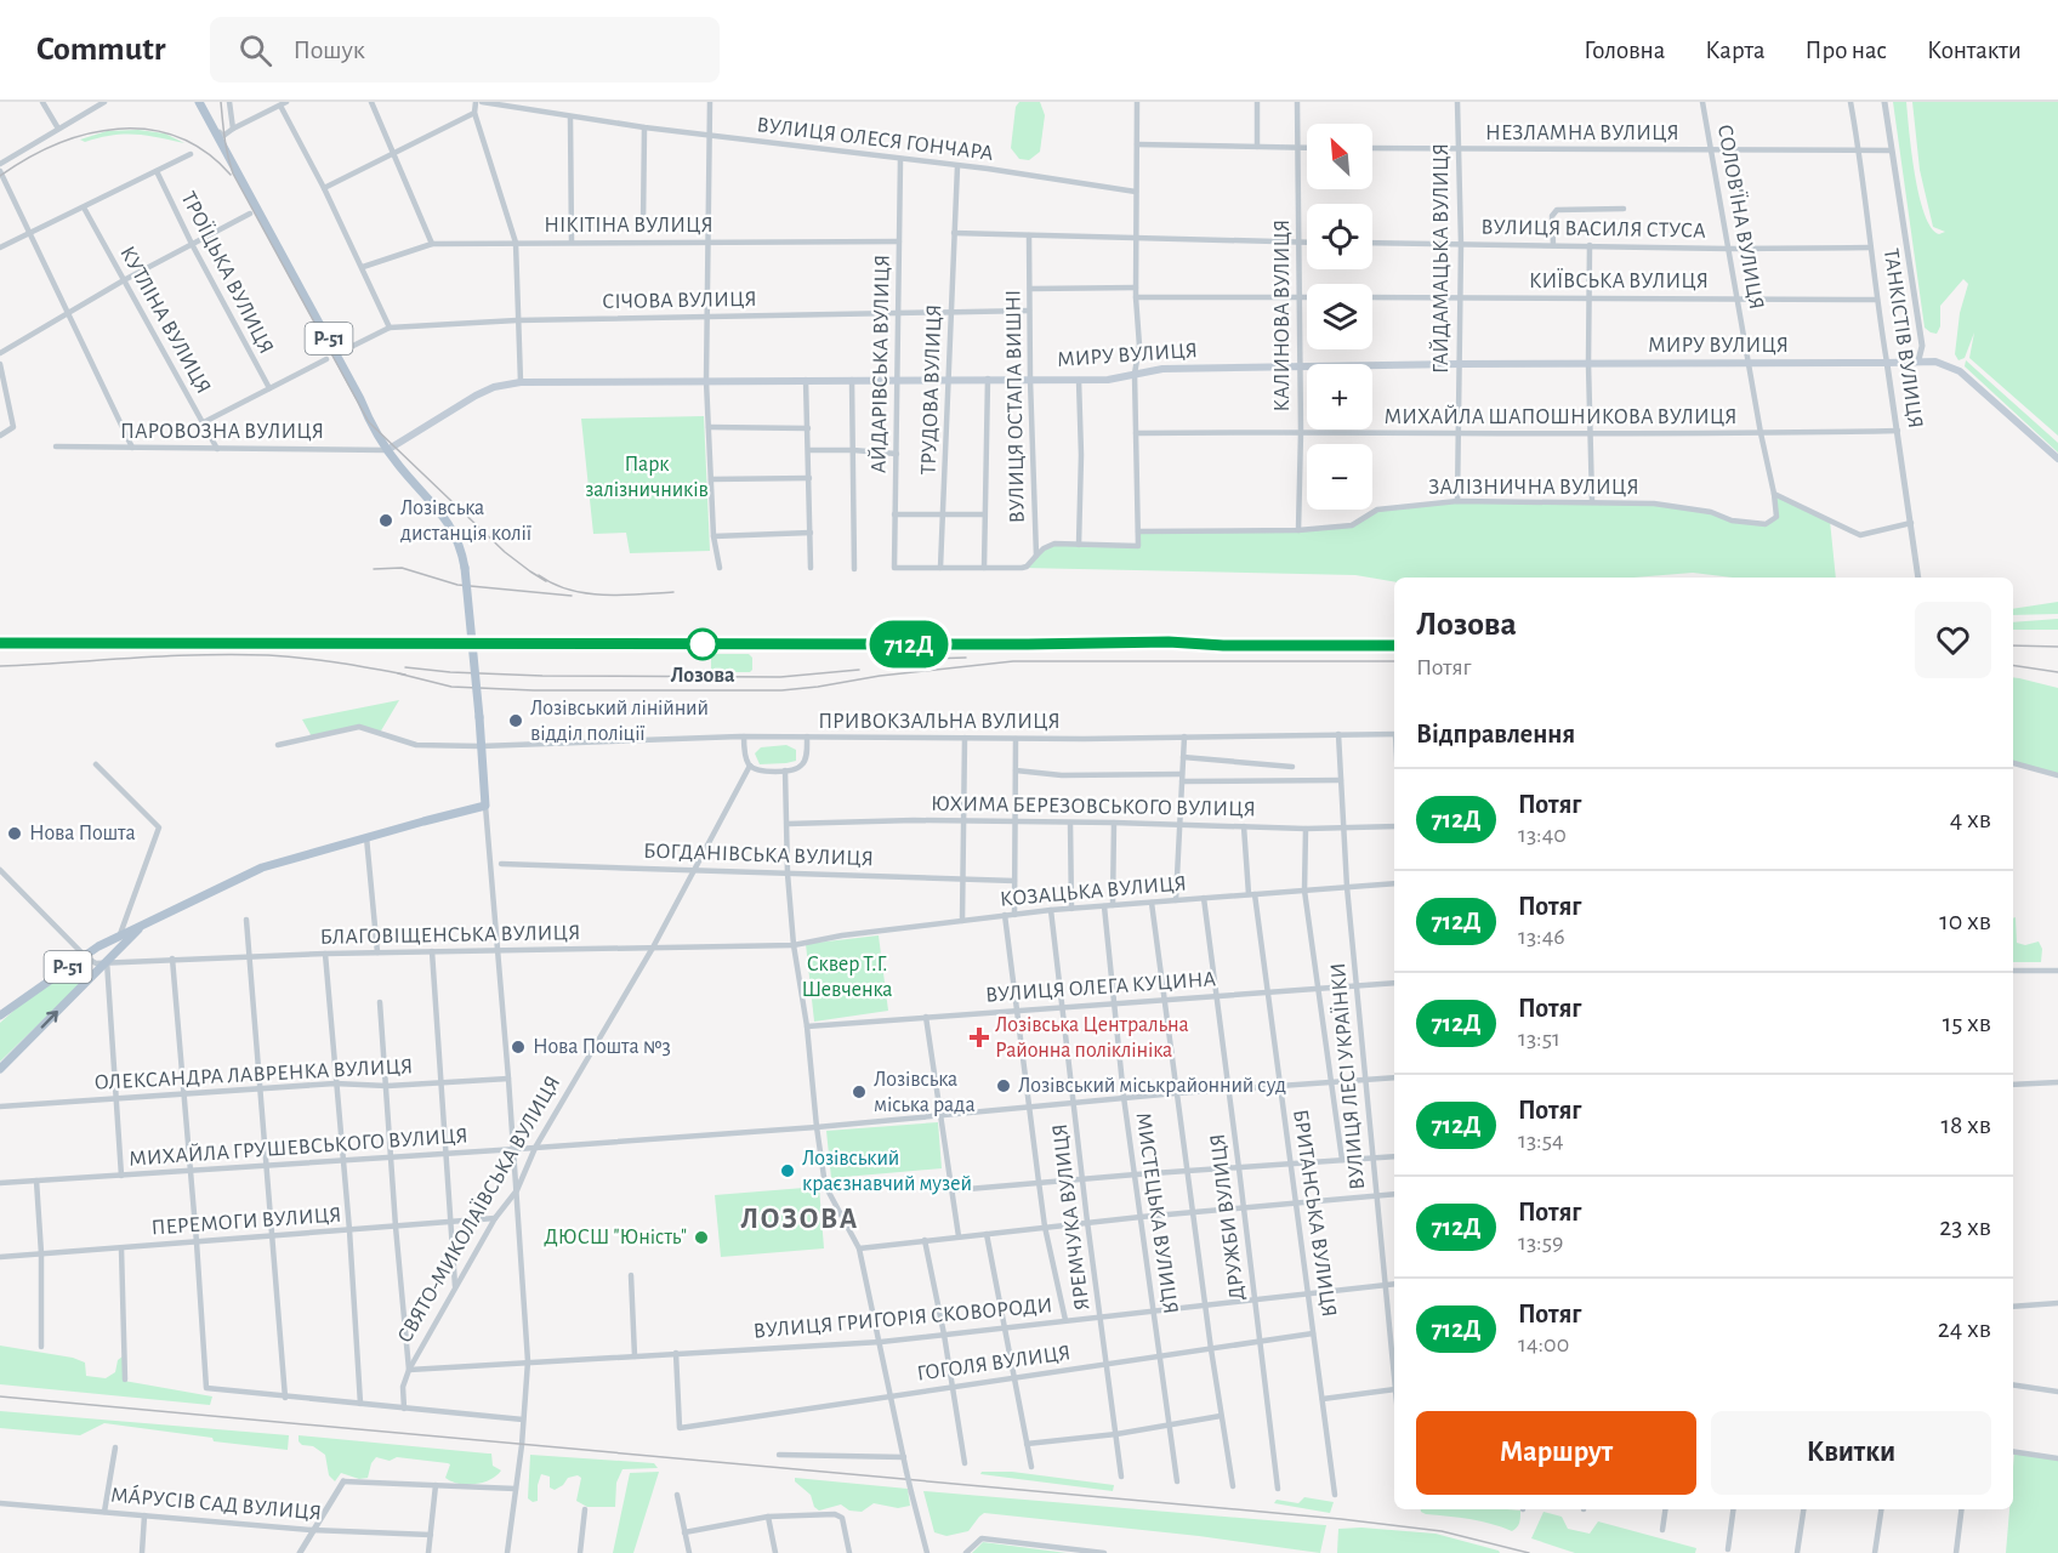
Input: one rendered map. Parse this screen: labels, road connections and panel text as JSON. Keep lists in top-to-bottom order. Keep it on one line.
{"streets":{"main road":["Р-51","МИРУ ВУЛИЦЯ"],"street":["НЕЗЛАМНА ВУЛИЦЯ","ВУЛИЦЯ ОЛЕСЯ ГОНЧАРА","СОЛОВ'ЇНА ВУЛИЦЯ","НІКІТІНА ВУЛИЦЯ","ВУЛИЦЯ ВАСИЛЯ СТУСА","ГАЙДАМАЦЬКА ВУЛИЦЯ","ТРОЇЦЬКА ВУЛИЦЯ","КИЇВСЬКА ВУЛИЦЯ","СІЧОВА ВУЛИЦЯ","КАЛИНОВА ВУЛИЦЯ","КУТЛІНА ВУЛИЦЯ","ТАНКІСТІВ ВУЛИЦЯ","АЙДАРІВСЬКА ВУЛИЦЯ","ТРУДОВА ВУЛИЦЯ","ВУЛИЦЯ ОСТАПА ВИШНІ","МИХАЙЛА ШАПОШНИКОВА ВУЛИЦЯ","ПАРОВОЗНА ВУЛИЦЯ","ЗАЛІЗНИЧНА ВУЛИЦЯ","ПРИВОКЗАЛЬНА ВУЛИЦЯ","ЮХИМА БЕРЕЗОВСЬКОГО ВУЛИЦЯ","БОГДАНІВСЬКА ВУЛИЦЯ","КОЗАЦЬКА ВУЛИЦЯ","БЛАГОВІЩЕНСЬКА ВУЛИЦЯ","ВУЛИЦЯ ОЛЕГА КУЦИНА","ОЛЕКСАНДРА ЛАВРЕНКА ВУЛИЦЯ","ВУЛИЦЯ ЛЕСІ УКРАЇНКИ","МИХАЙЛА ГРУШЕВСЬКОГО ВУЛИЦЯ","СВЯТО-МИКОЛАЇВСЬКА ВУЛИЦЯ","МИСТЕЦЬКА ВУЛИЦЯ","БРИТАНСЬКА ВУЛИЦЯ","ЯРЕМЧУКА ВУЛИЦЯ","ДРУЖБИ ВУЛИЦЯ","ПЕРЕМОГИ ВУЛИЦЯ","ВУЛИЦЯ ГРИГОРІЯ СКОВОРОДИ","ГОГОЛЯ ВУЛИЦЯ","МÁРУСІВ САД ВУЛИЦЯ"]},"crossings":[["НЕЗЛАМНА ВУЛИЦЯ","СОЛОВ'ЇНА ВУЛИЦЯ"],["НЕЗЛАМНА ВУЛИЦЯ","ГАЙДАМАЦЬКА ВУЛИЦЯ"],["НЕЗЛАМНА ВУЛИЦЯ","ТАНКІСТІВ ВУЛИЦЯ"],["ВУЛИЦЯ ОЛЕСЯ ГОНЧАРА","АЙДАРІВСЬКА ВУЛИЦЯ"],["ВУЛИЦЯ ОЛЕСЯ ГОНЧАРА","ТРУДОВА ВУЛИЦЯ"],["СОЛОВ'ЇНА ВУЛИЦЯ","ВУЛИЦЯ ВАСИЛЯ СТУСА"],["СОЛОВ'ЇНА ВУЛИЦЯ","КИЇВСЬКА ВУЛИЦЯ"],["СОЛОВ'ЇНА ВУЛИЦЯ","МИРУ ВУЛИЦЯ"],["СОЛОВ'ЇНА ВУЛИЦЯ","МИХАЙЛА ШАПОШНИКОВА ВУЛИЦЯ"],["СОЛОВ'ЇНА ВУЛИЦЯ","ЗАЛІЗНИЧНА ВУЛИЦЯ"],["НІКІТІНА ВУЛИЦЯ","АЙДАРІВСЬКА ВУЛИЦЯ"],["ВУЛИЦЯ ВАСИЛЯ СТУСА","ГАЙДАМАЦЬКА ВУЛИЦЯ"],["ВУЛИЦЯ ВАСИЛЯ СТУСА","ТАНКІСТІВ ВУЛИЦЯ"],["ГАЙДАМАЦЬКА ВУЛИЦЯ","КИЇВСЬКА ВУЛИЦЯ"],["ГАЙДАМАЦЬКА ВУЛИЦЯ","МИРУ ВУЛИЦЯ"],["ГАЙДАМАЦЬКА ВУЛИЦЯ","МИХАЙЛА ШАПОШНИКОВА ВУЛИЦЯ"],["ГАЙДАМАЦЬКА ВУЛИЦЯ","ЗАЛІЗНИЧНА ВУЛИЦЯ"],["КИЇВСЬКА ВУЛИЦЯ","ТАНКІСТІВ ВУЛИЦЯ"],["СІЧОВА ВУЛИЦЯ","Р-51"],["СІЧОВА ВУЛИЦЯ","АЙДАРІВСЬКА ВУЛИЦЯ"],["СІЧОВА ВУЛИЦЯ","ТРУДОВА ВУЛИЦЯ"],["СІЧОВА ВУЛИЦЯ","ВУЛИЦЯ ОСТАПА ВИШНІ"],["КАЛИНОВА ВУЛИЦЯ","МИРУ ВУЛИЦЯ"],["КАЛИНОВА ВУЛИЦЯ","МИХАЙЛА ШАПОШНИКОВА ВУЛИЦЯ"],["КАЛИНОВА ВУЛИЦЯ","ЗАЛІЗНИЧНА ВУЛИЦЯ"],["КУТЛІНА ВУЛИЦЯ","ПАРОВОЗНА ВУЛИЦЯ"],["Р-51","МИРУ ВУЛИЦЯ"],["Р-51","ПАРОВОЗНА ВУЛИЦЯ"],["Р-51","ПРИВОКЗАЛЬНА ВУЛИЦЯ"],["Р-51","БЛАГОВІЩЕНСЬКА ВУЛИЦЯ"],["ТАНКІСТІВ ВУЛИЦЯ","МИРУ ВУЛИЦЯ"],["ТАНКІСТІВ ВУЛИЦЯ","МИХАЙЛА ШАПОШНИКОВА ВУЛИЦЯ"],["МИРУ ВУЛИЦЯ","АЙДАРІВСЬКА ВУЛИЦЯ"],["МИРУ ВУЛИЦЯ","ТРУДОВА ВУЛИЦЯ"],["МИРУ ВУЛИЦЯ","ВУЛИЦЯ ОСТАПА ВИШНІ"],["МИРУ ВУЛИЦЯ","ПАРОВОЗНА ВУЛИЦЯ"],["АЙДАРІВСЬКА ВУЛИЦЯ","ТРУДОВА ВУЛИЦЯ"],["ПРИВОКЗАЛЬНА ВУЛИЦЯ","ВУЛИЦЯ ЛЕСІ УКРАЇНКИ"],["ЮХИМА БЕРЕЗОВСЬКОГО ВУЛИЦЯ","ВУЛИЦЯ ЛЕСІ УКРАЇНКИ"],["ЮХИМА БЕРЕЗОВСЬКОГО ВУЛИЦЯ","БРИТАНСЬКА ВУЛИЦЯ"],["БОГДАНІВСЬКА ВУЛИЦЯ","СВЯТО-МИКОЛАЇВСЬКА ВУЛИЦЯ"],["КОЗАЦЬКА ВУЛИЦЯ","БЛАГОВІЩЕНСЬКА ВУЛИЦЯ"],["КОЗАЦЬКА ВУЛИЦЯ","ВУЛИЦЯ ЛЕСІ УКРАЇНКИ"],["КОЗАЦЬКА ВУЛИЦЯ","МИСТЕЦЬКА ВУЛИЦЯ"],["КОЗАЦЬКА ВУЛИЦЯ","БРИТАНСЬКА ВУЛИЦЯ"],["КОЗАЦЬКА ВУЛИЦЯ","ЯРЕМЧУКА ВУЛИЦЯ"],["КОЗАЦЬКА ВУЛИЦЯ","ДРУЖБИ ВУЛИЦЯ"],["БЛАГОВІЩЕНСЬКА ВУЛИЦЯ","СВЯТО-МИКОЛАЇВСЬКА ВУЛИЦЯ"],["ВУЛИЦЯ ОЛЕГА КУЦИНА","ВУЛИЦЯ ЛЕСІ УКРАЇНКИ"],["ВУЛИЦЯ ОЛЕГА КУЦИНА","МИСТЕЦЬКА ВУЛИЦЯ"],["ВУЛИЦЯ ОЛЕГА КУЦИНА","БРИТАНСЬКА ВУЛИЦЯ"],["ВУЛИЦЯ ОЛЕГА КУЦИНА","ЯРЕМЧУКА ВУЛИЦЯ"],["ВУЛИЦЯ ОЛЕГА КУЦИНА","ДРУЖБИ ВУЛИЦЯ"],["ВУЛИЦЯ ЛЕСІ УКРАЇНКИ","МИХАЙЛА ГРУШЕВСЬКОГО ВУЛИЦЯ"],["ВУЛИЦЯ ЛЕСІ УКРАЇНКИ","ВУЛИЦЯ ГРИГОРІЯ СКОВОРОДИ"],["МИХАЙЛА ГРУШЕВСЬКОГО ВУЛИЦЯ","СВЯТО-МИКОЛАЇВСЬКА ВУЛИЦЯ"],["МИХАЙЛА ГРУШЕВСЬКОГО ВУЛИЦЯ","МИСТЕЦЬКА ВУЛИЦЯ"],["МИХАЙЛА ГРУШЕВСЬКОГО ВУЛИЦЯ","БРИТАНСЬКА ВУЛИЦЯ"],["МИХАЙЛА ГРУШЕВСЬКОГО ВУЛИЦЯ","ЯРЕМЧУКА ВУЛИЦЯ"],["МИХАЙЛА ГРУШЕВСЬКОГО ВУЛИЦЯ","ДРУЖБИ ВУЛИЦЯ"],["СВЯТО-МИКОЛАЇВСЬКА ВУЛИЦЯ","ПЕРЕМОГИ ВУЛИЦЯ"],["СВЯТО-МИКОЛАЇВСЬКА ВУЛИЦЯ","ВУЛИЦЯ ГРИГОРІЯ СКОВОРОДИ"],["МИСТЕЦЬКА ВУЛИЦЯ","ВУЛИЦЯ ГРИГОРІЯ СКОВОРОДИ"],["МИСТЕЦЬКА ВУЛИЦЯ","ГОГОЛЯ ВУЛИЦЯ"],["БРИТАНСЬКА ВУЛИЦЯ","ВУЛИЦЯ ГРИГОРІЯ СКОВОРОДИ"],["БРИТАНСЬКА ВУЛИЦЯ","ГОГОЛЯ ВУЛИЦЯ"],["ЯРЕМЧУКА ВУЛИЦЯ","ВУЛИЦЯ ГРИГОРІЯ СКОВОРОДИ"],["ЯРЕМЧУКА ВУЛИЦЯ","ГОГОЛЯ ВУЛИЦЯ"],["ДРУЖБИ ВУЛИЦЯ","ВУЛИЦЯ ГРИГОРІЯ СКОВОРОДИ"],["ДРУЖБИ ВУЛИЦЯ","ГОГОЛЯ ВУЛИЦЯ"],["ВУЛИЦЯ ГРИГОРІЯ СКОВОРОДИ","ГОГОЛЯ ВУЛИЦЯ"]],"districts":["ЛОЗОВА"],"parks":["Парк залізничників","Сквер Т.Г. Шевченка"],"places":{"other":["Лозівська дистанція колії","Лозова","Лозівський лінійний відділ поліції","Нова Пошта","Нова Пошта №3","Лозівський міськрайонний суд","Лозівська міська рада","Лозівський краєзнавчий музей","ДЮСШ \"Юність\""],"health":["Лозівська Центральна Районна поліклініка"]},"north":"top left","page":{"header":"Commutr","search":"Пошук","nav":["Головна","Карта","Про нас","Контакти"],"on_map":"712Д","map_buttons":["+","−"],"heading":[["Лозова","Потяг"],"Відправлення"],"list":[{"mark":"712Д","name":"Потяг","note":"13:40","value":"4 хв"},{"mark":"712Д","name":"Потяг","note":"13:46","value":"10 хв"},{"mark":"712Д","name":"Потяг","note":"13:51","value":"15 хв"},{"mark":"712Д","name":"Потяг","note":"13:54","value":"18 хв"},{"mark":"712Д","name":"Потяг","note":"13:59","value":"23 хв"},{"mark":"712Д","name":"Потяг","note":"14:00","value":"24 хв"}],"buttons":["Маршрут","Квитки"]}}
